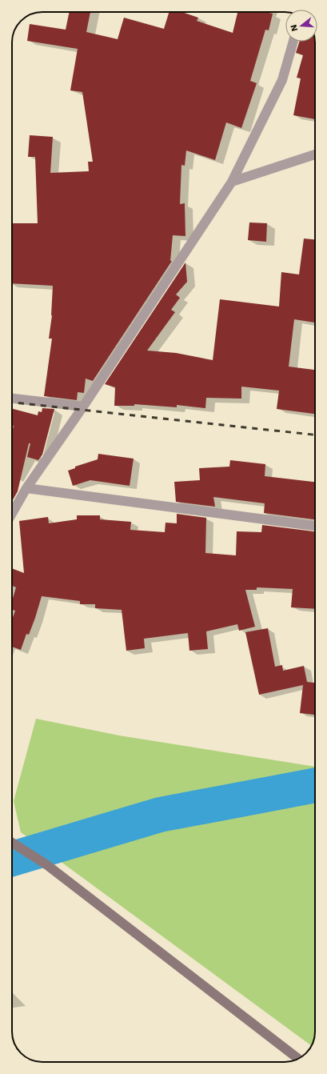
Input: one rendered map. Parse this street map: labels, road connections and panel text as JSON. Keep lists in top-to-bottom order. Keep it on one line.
{"north":"left"}
